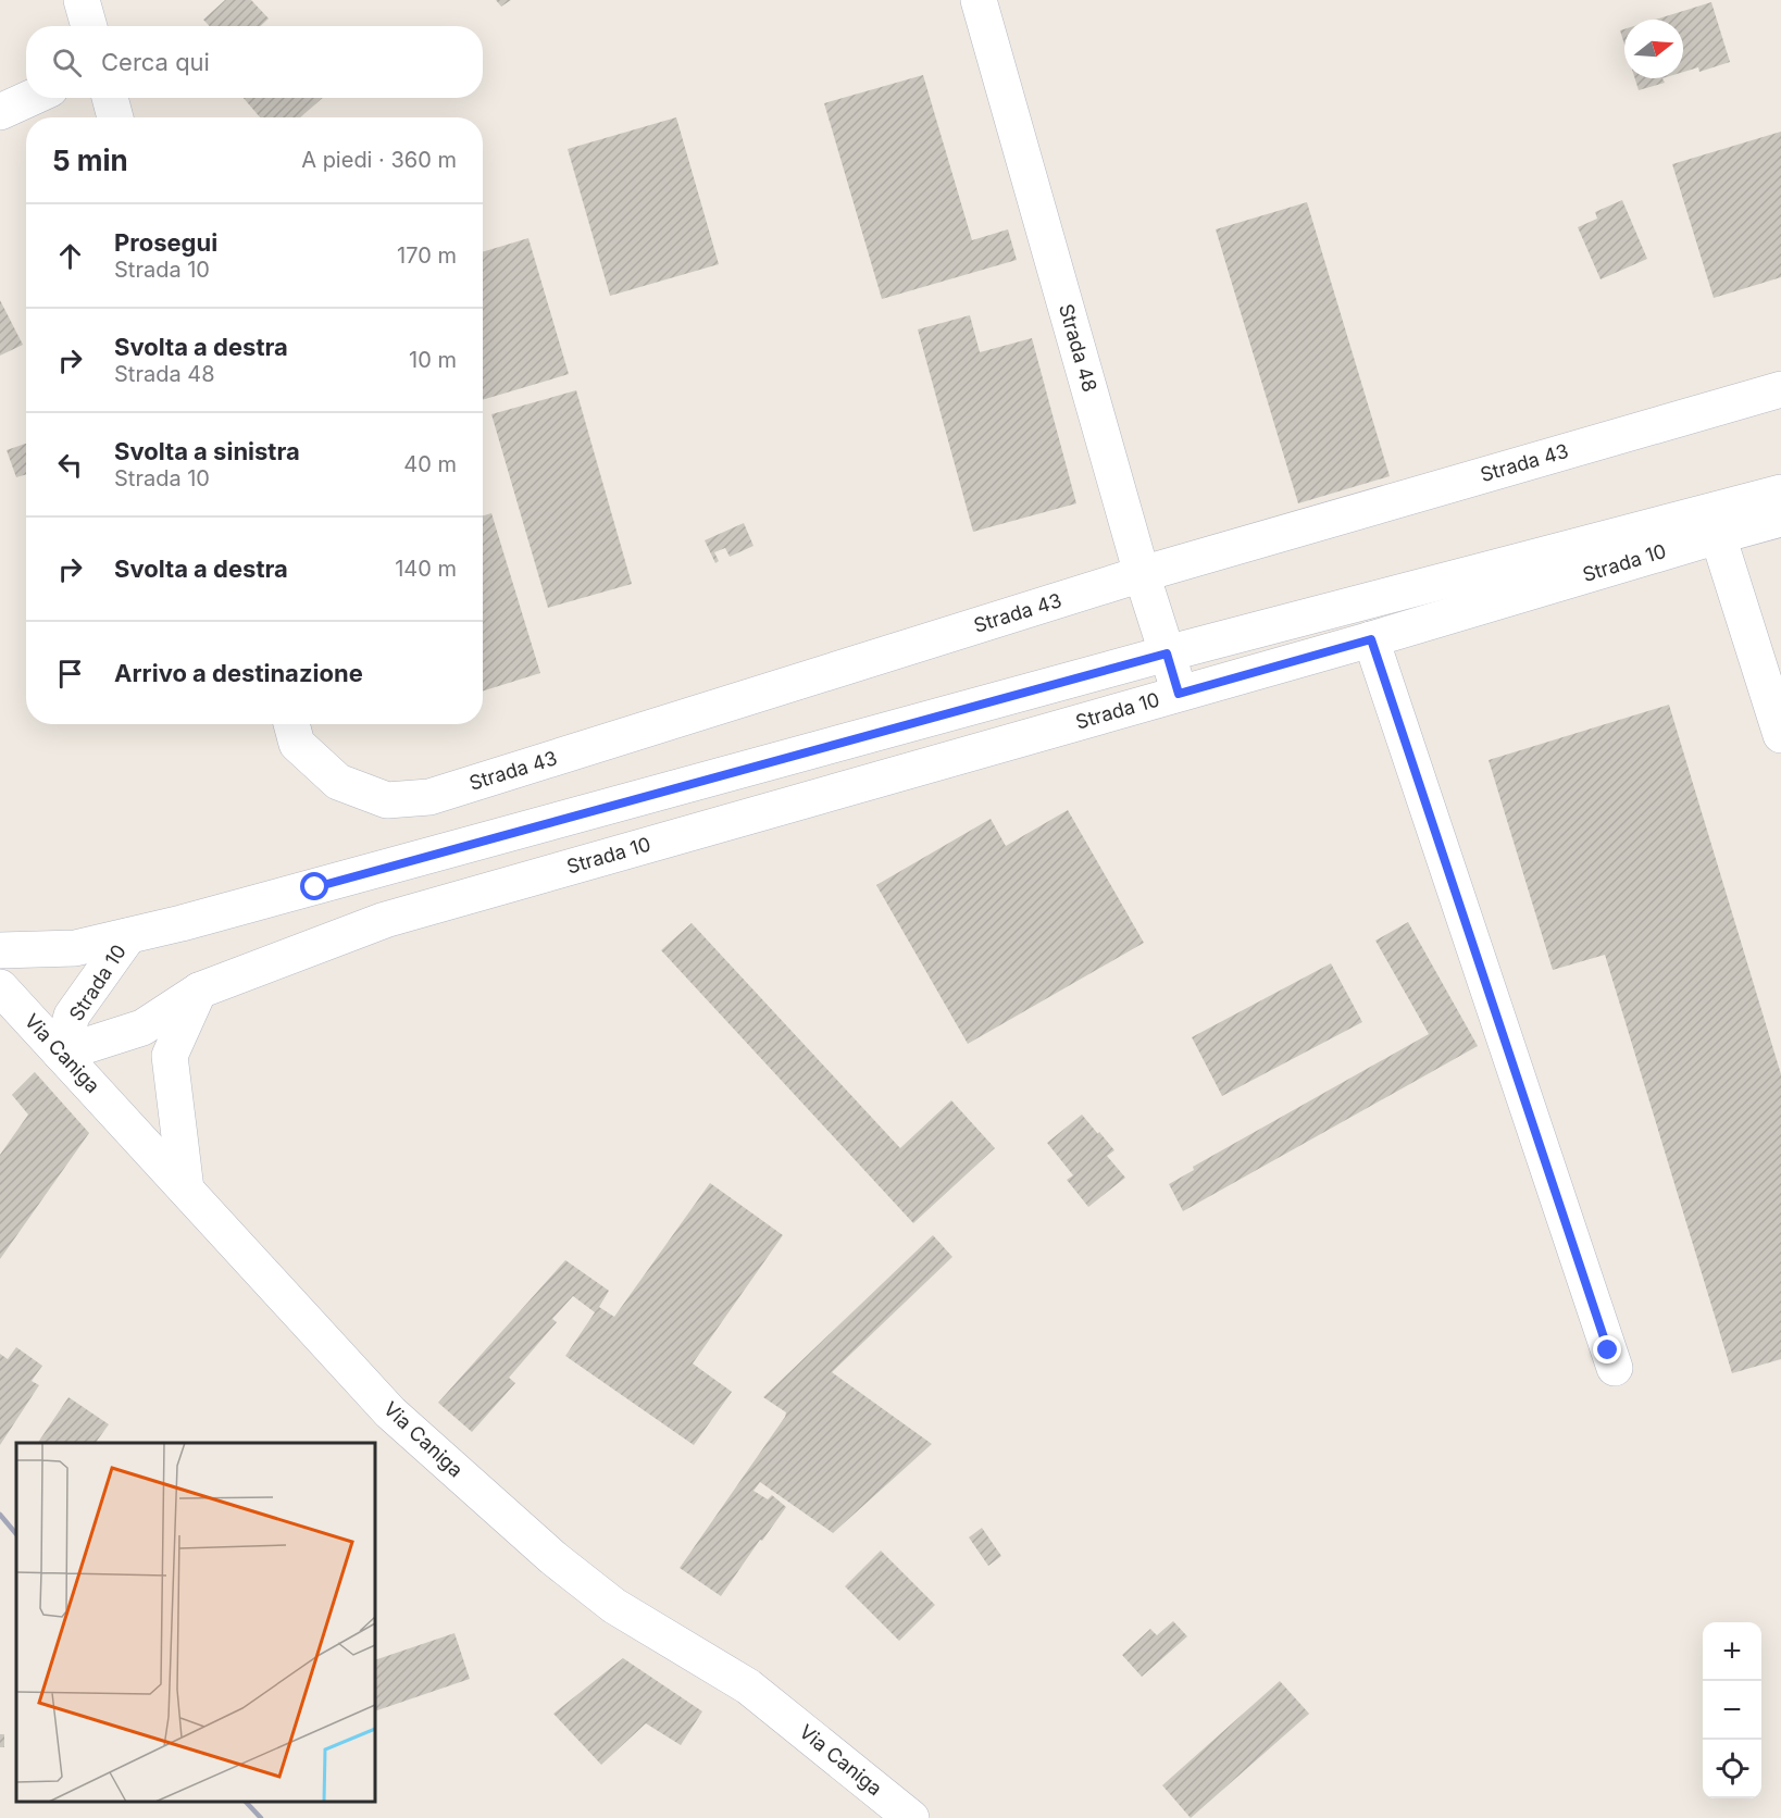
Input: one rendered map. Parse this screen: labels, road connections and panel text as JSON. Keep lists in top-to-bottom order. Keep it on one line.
{"streets":{"street":["Strada 48","Strada 43","Strada 10","Via Caniga"]},"crossings":[["Strada 48","Strada 43"],["Strada 48","Strada 10"],["Strada 10","Via Caniga"]],"north":"right","page":{"search":"Cerca qui","heading":["5 min","A piedi · 360 m"],"list":[["Prosegui","Strada 10","170 m"],["Svolta a destra","Strada 48","10 m"],["Svolta a sinistra","Strada 10","40 m"],["Svolta a destra","140 m"],"Arrivo a destinazione"],"map_buttons":["+","−"]}}
